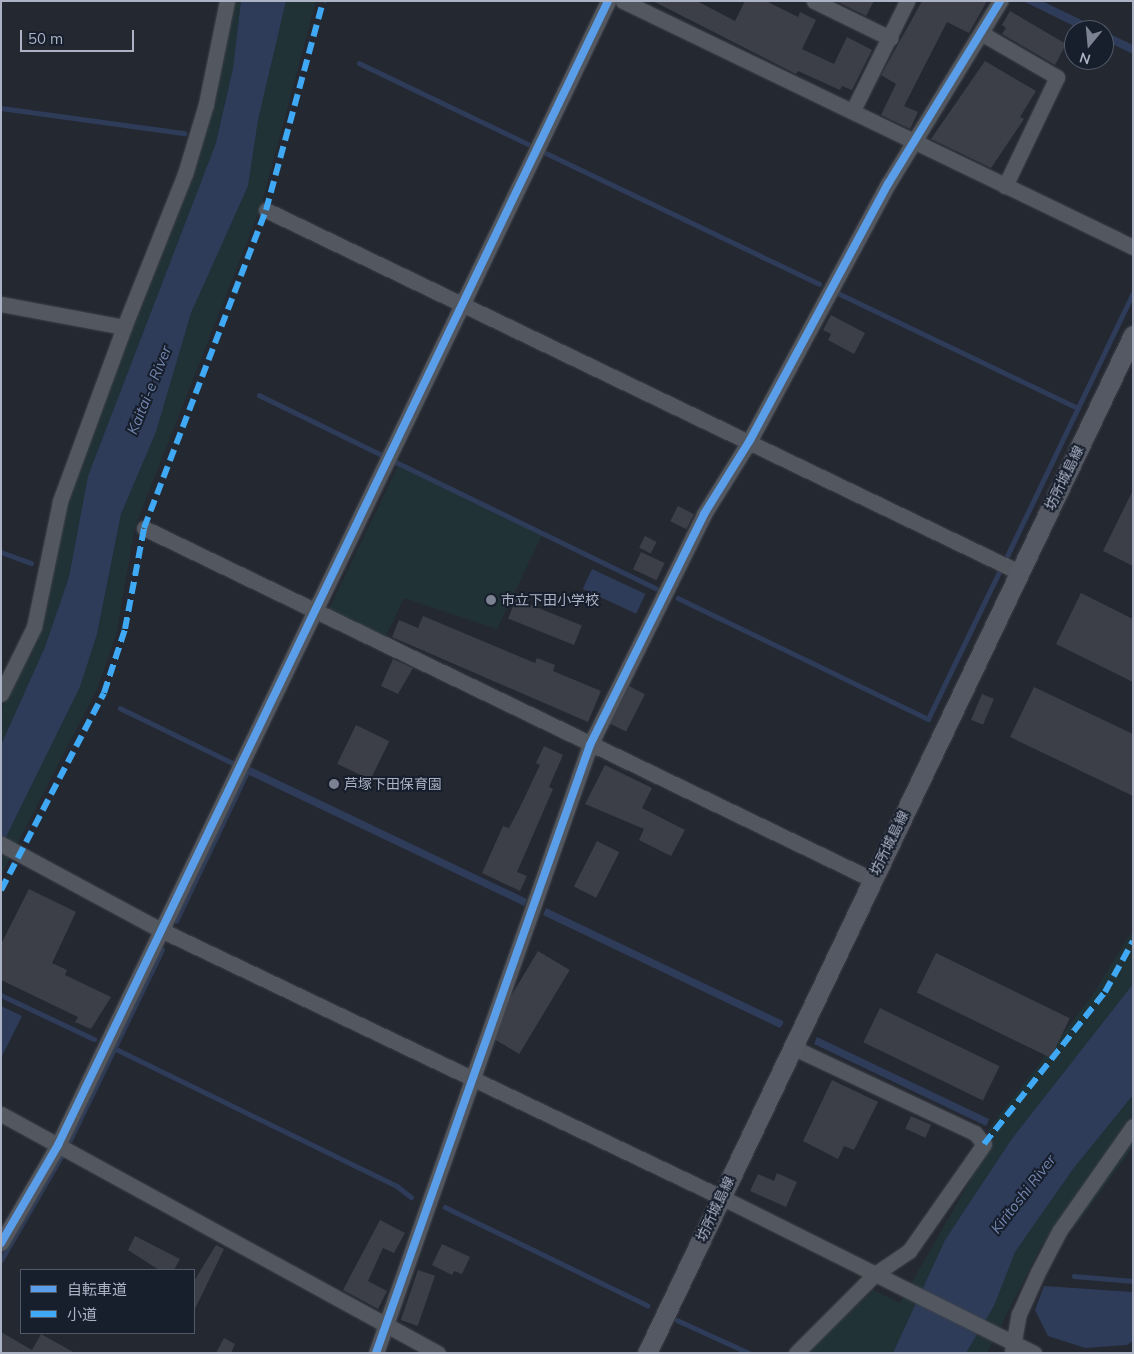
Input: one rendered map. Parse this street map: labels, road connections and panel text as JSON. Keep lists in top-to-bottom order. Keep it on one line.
{"streets":{"main road":["坊所城島線"]},"water":["Kaitai-e River","Kiritoshi River"],"places":["市立下田小学校","芦塚下田保育園"],"legend":["自転車道","小道"],"scale_bar":"50 m","north":"bottom"}
